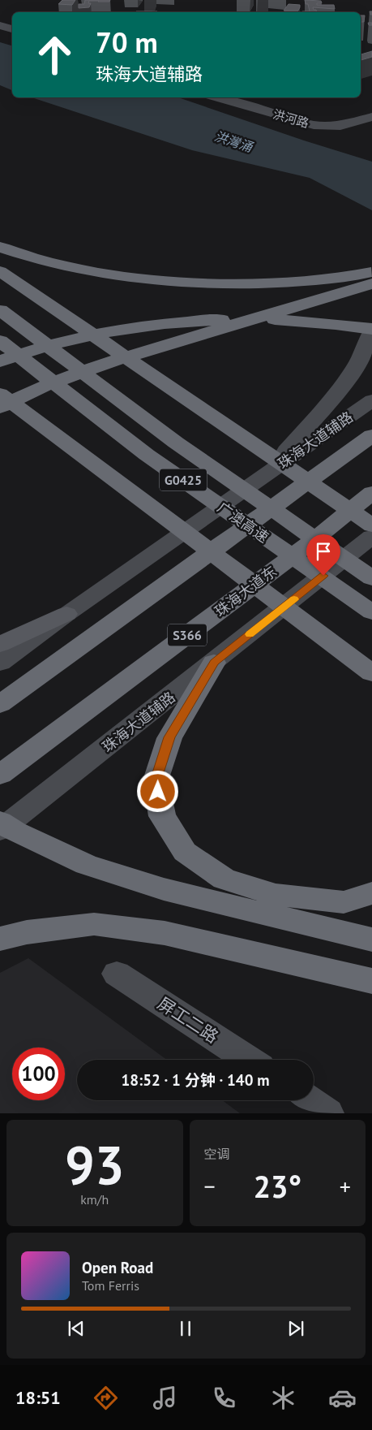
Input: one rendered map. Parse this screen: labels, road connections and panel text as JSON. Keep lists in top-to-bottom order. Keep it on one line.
{"streets":{"highway":["G0425","广澳高速","珠海大道东","S366"],"main road":["洪河路","珠海大道辅路","屏工二路"]},"water":["洪灣涌"],"page":{"turn":["70 m","珠海大道辅路"],"limit":"100","trip":"18:52 · 1 分钟 · 140 m","tile":[["93","km/h"],"空调"],"heat":["−","23°","+"],"song":["Open Road","Tom Ferris"],"tabs":"18:51"}}
